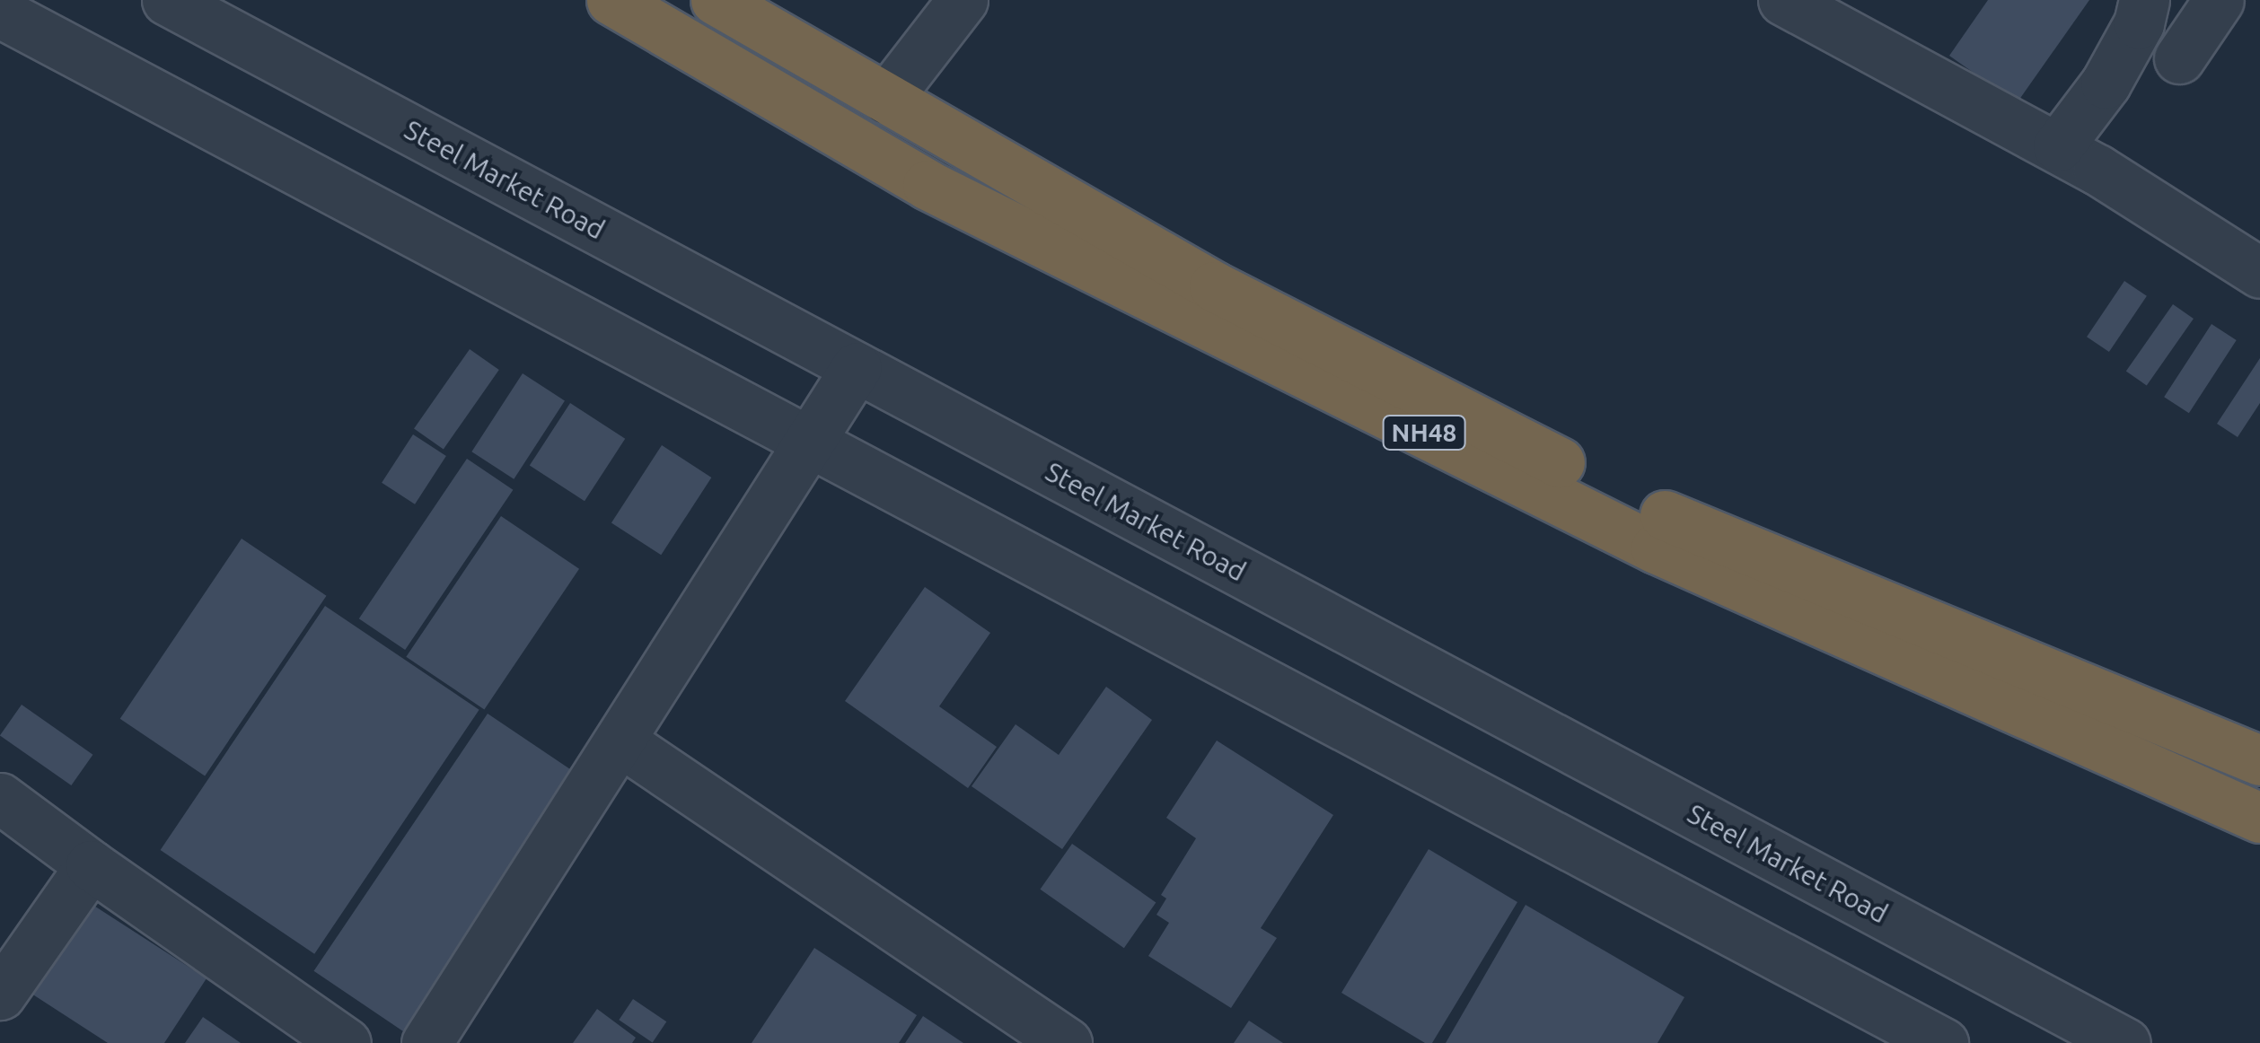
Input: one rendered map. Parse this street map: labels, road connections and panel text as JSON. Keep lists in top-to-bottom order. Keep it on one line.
{"streets":{"highway":["NH48"],"street":["Steel Market Road"]}}
